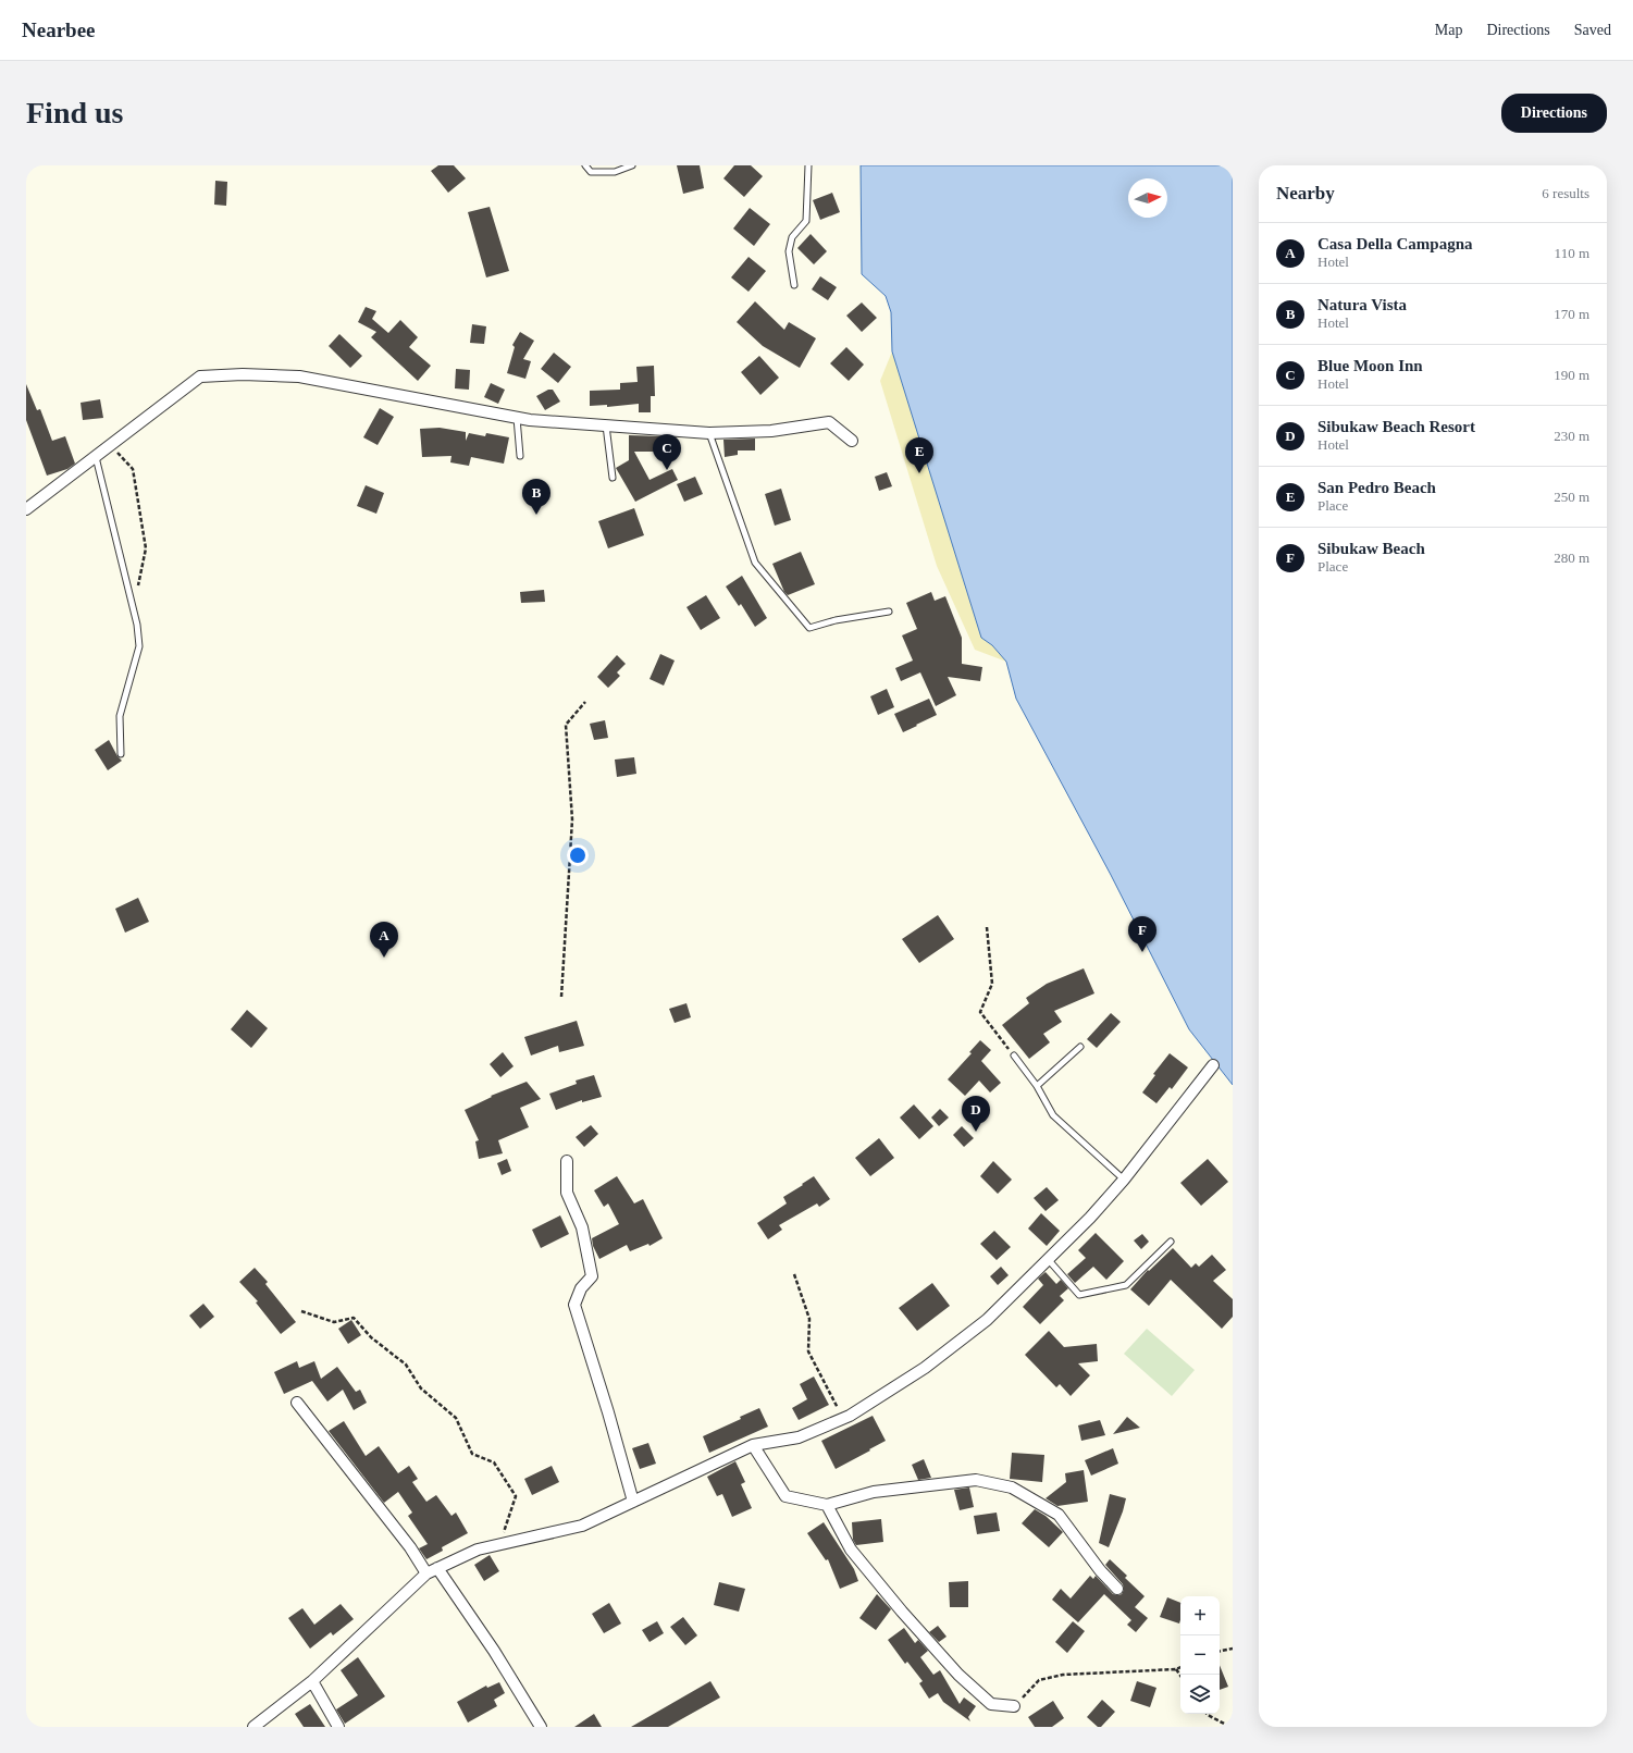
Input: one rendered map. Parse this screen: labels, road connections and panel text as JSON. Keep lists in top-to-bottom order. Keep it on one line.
{"north":"right","page":{"header":"Nearbee","nav":["Map","Directions","Saved"],"buttons":"Directions","title":"Find us","heading":["Nearby","6 results"],"list":[{"mark":"A","name":"Casa Della Campagna","note":"Hotel","value":"110 m"},{"mark":"B","name":"Natura Vista","note":"Hotel","value":"170 m"},{"mark":"C","name":"Blue Moon Inn","note":"Hotel","value":"190 m"},{"mark":"D","name":"Sibukaw Beach Resort","note":"Hotel","value":"230 m"},{"mark":"E","name":"San Pedro Beach","note":"Place","value":"250 m"},{"mark":"F","name":"Sibukaw Beach","note":"Place","value":"280 m"}],"pins":["C","E","B","F","A","D"],"map_buttons":["+","−"]}}
